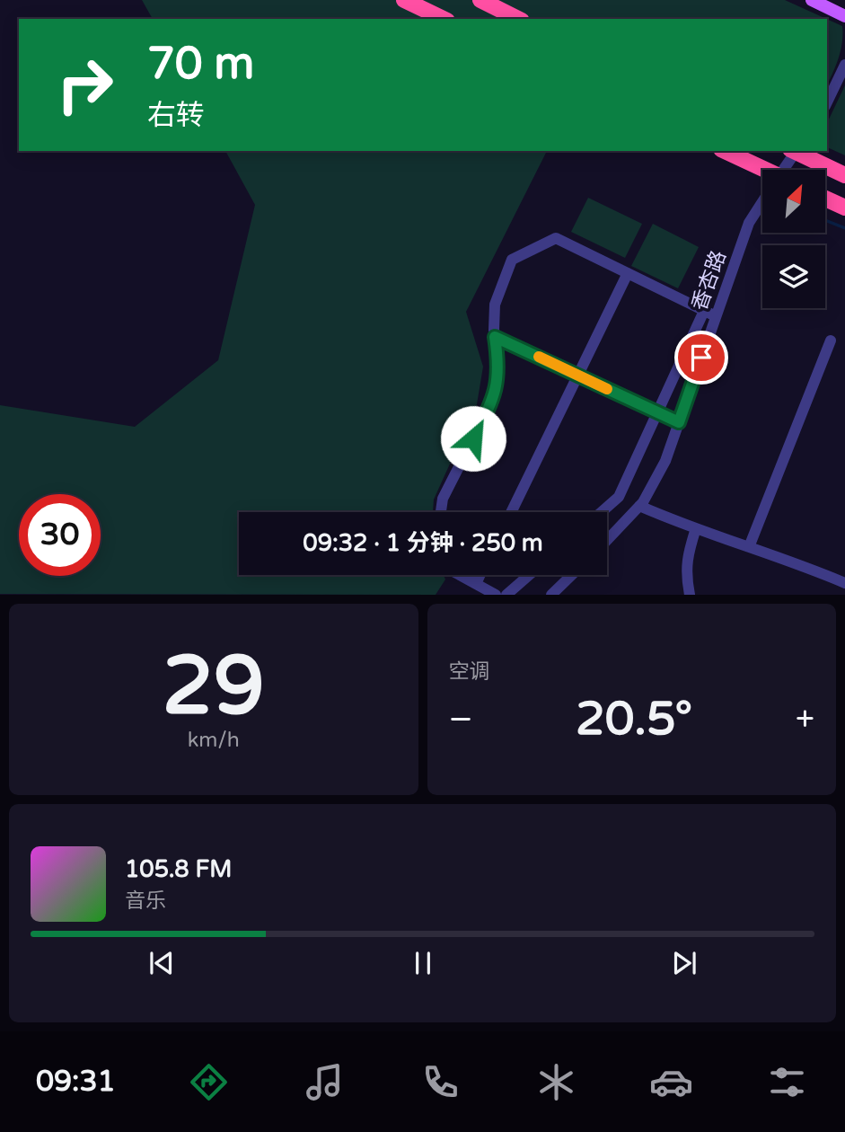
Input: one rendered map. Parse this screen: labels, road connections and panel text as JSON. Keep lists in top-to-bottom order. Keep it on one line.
{"streets":{"street":["香杏路"]},"north":"top right","page":{"turn":["70 m","右转"],"limit":"30","trip":"09:32 · 1 分钟 · 250 m","tile":[["29","km/h"],"空调"],"heat":["−","20.5°","+"],"song":["105.8 FM","音乐"],"tabs":"09:31"}}
